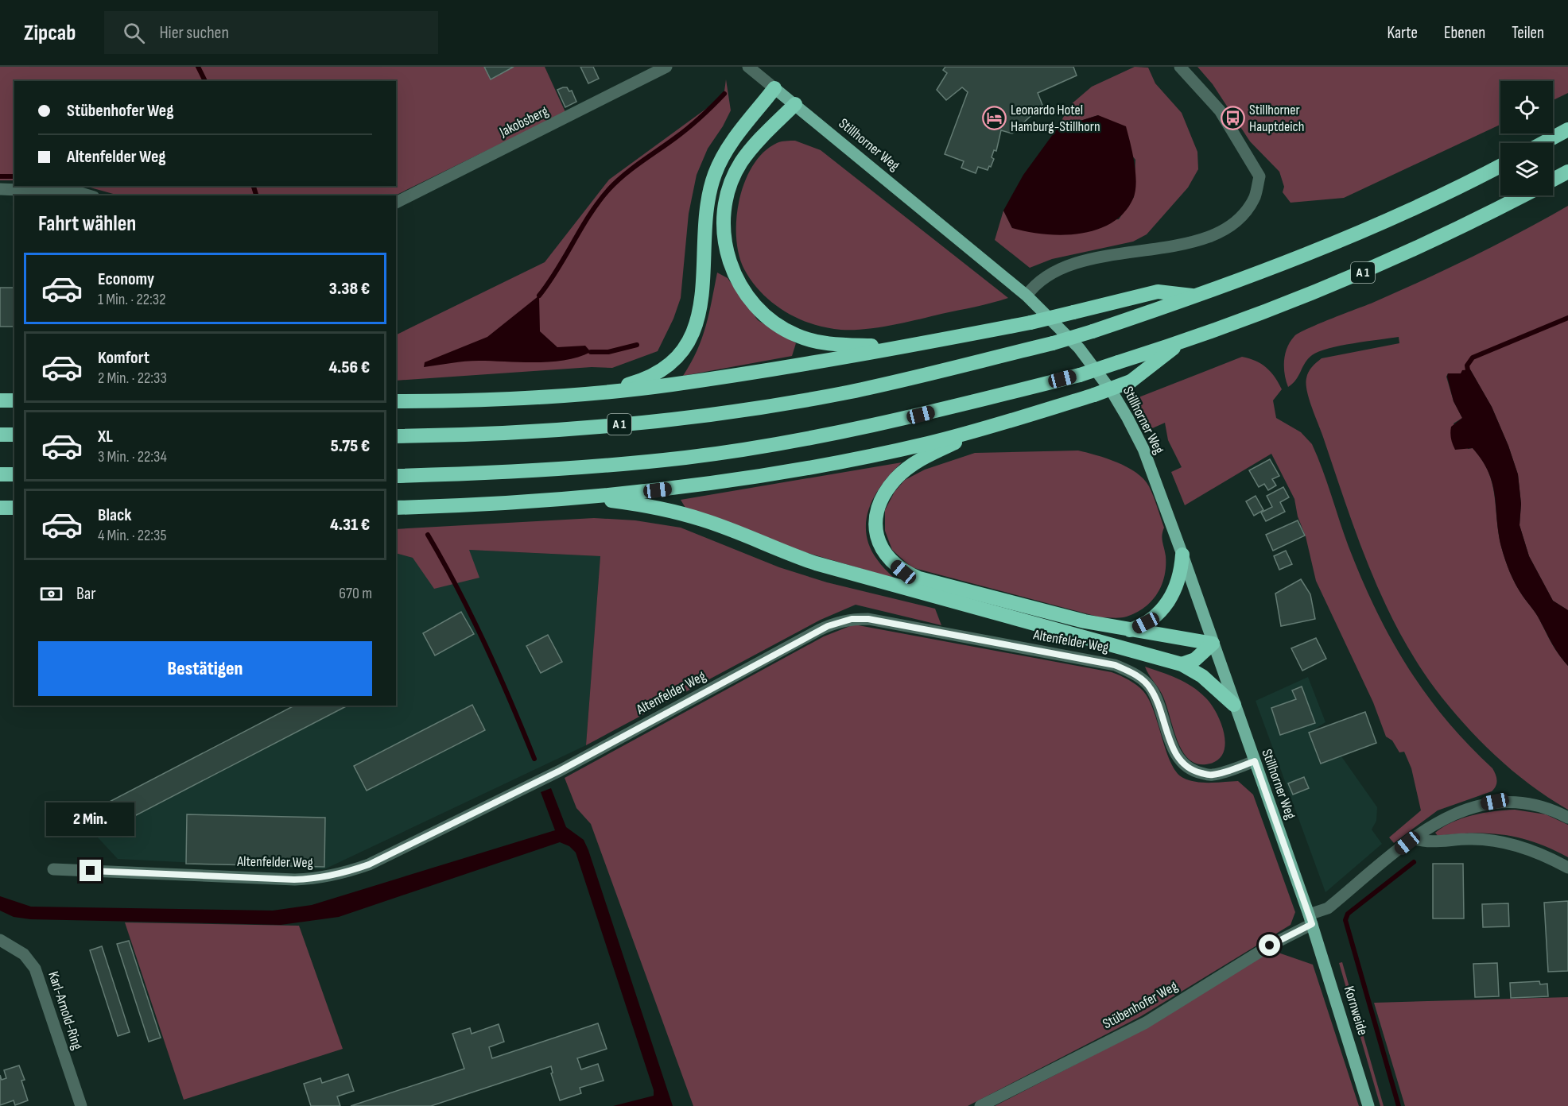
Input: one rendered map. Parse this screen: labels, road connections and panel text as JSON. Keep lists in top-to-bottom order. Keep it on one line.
{"streets":{"highway":["A 1"],"main road":["Stillhorner Weg","Kornweide"],"street":["Jakobsberg","Altenfelder Weg","Stübenhofer Weg","Karl-Arnold-Ring"]},"crossings":[["Stillhorner Weg","Altenfelder Weg"],["Stillhorner Weg","Stübenhofer Weg"],["Stillhorner Weg","Kornweide"],["Stübenhofer Weg","Kornweide"]],"places":{"hotel":["Leonardo Hotel Hamburg-Stillhorn"],"bus stop":["Stillhorner Hauptdeich"]},"page":{"header":"Zipcab","search":"Hier suchen","nav":["Karte","Ebenen","Teilen"],"banner":["Stübenhofer Weg","Altenfelder Weg"],"heading":"Fahrt wählen","list":[{"name":"Economy","note":"1 Min. · 22:32","value":"3.38 €"},{"name":"Komfort","note":"2 Min. · 22:33","value":"4.56 €"},{"name":"XL","note":"3 Min. · 22:34","value":"5.75 €"},{"name":"Black","note":"4 Min. · 22:35","value":"4.31 €"}],"pay":["Bar","670 m"],"buttons":"Bestätigen","bubble":"2 Min."}}
